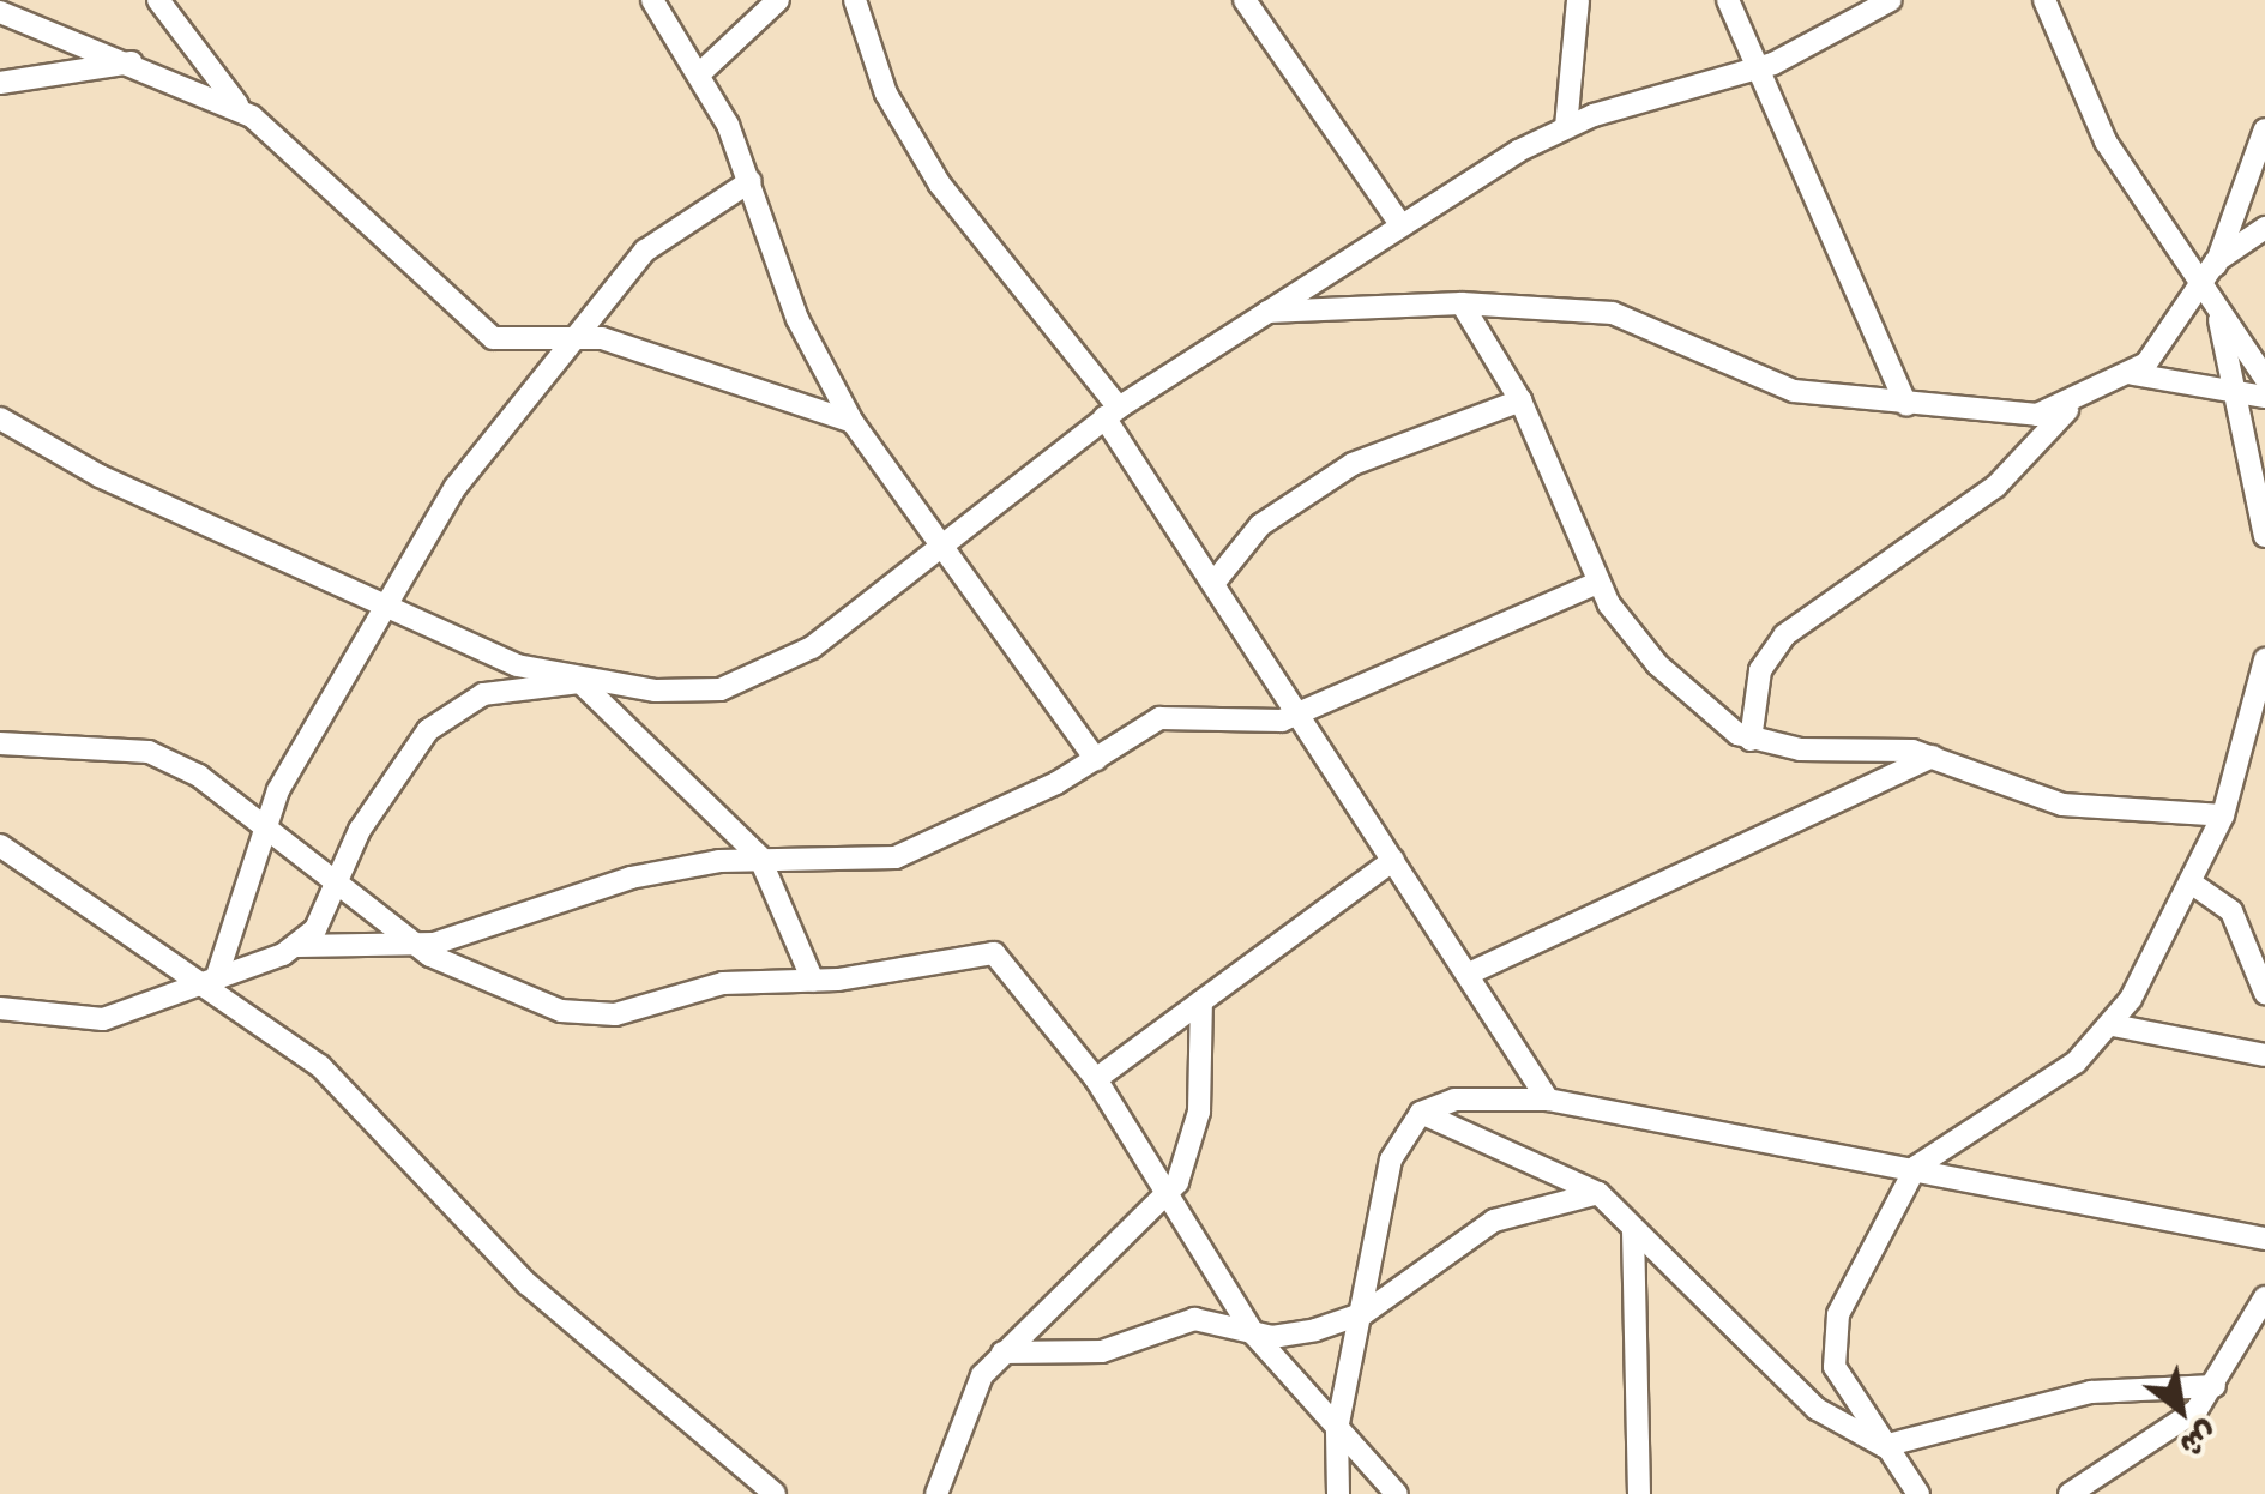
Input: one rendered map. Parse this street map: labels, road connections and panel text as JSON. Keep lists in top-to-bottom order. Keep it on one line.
{"north":"bottom right"}
